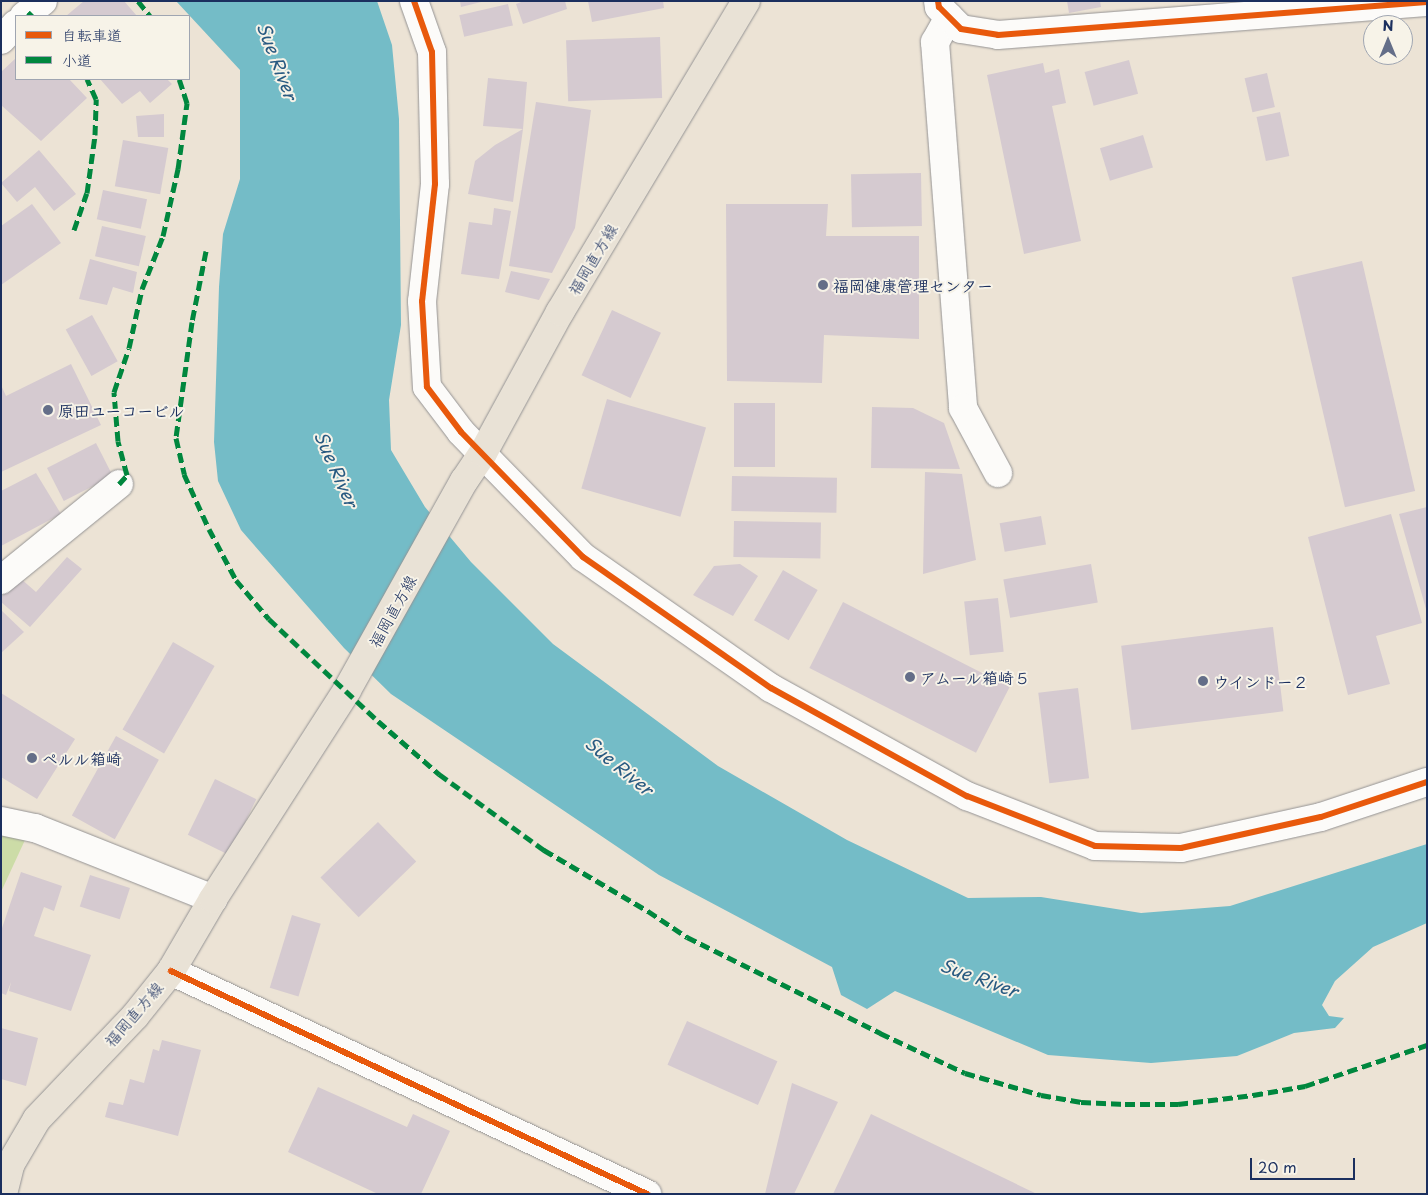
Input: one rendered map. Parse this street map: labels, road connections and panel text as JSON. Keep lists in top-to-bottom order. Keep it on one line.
{"streets":{"main road":["福岡直方線"]},"water":["Sue River"],"places":["福岡健康管理センター","原田ユーコービル","アムール箱崎５","ウインドー２","ペルル箱崎"],"legend":["自転車道","小道"],"scale_bar":"20 m","north":"top"}
